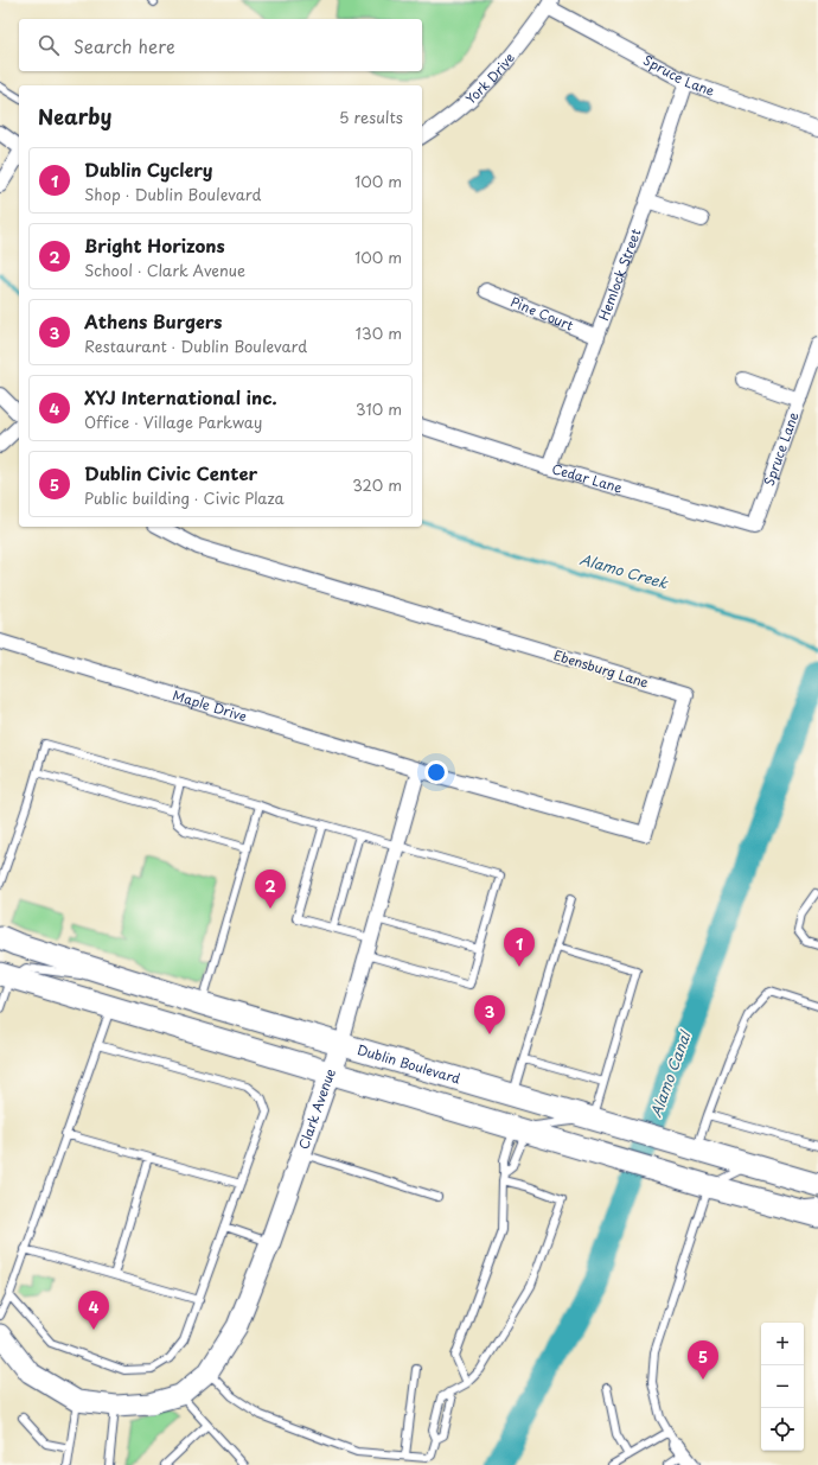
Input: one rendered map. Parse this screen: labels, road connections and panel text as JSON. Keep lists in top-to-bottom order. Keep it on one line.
{"streets":{"main road":["Dublin Boulevard"],"street":["Spruce Lane","York Drive","Hemlock Street","Pine Court","Cedar Lane","Ebensburg Lane","Maple Drive","Clark Avenue"]},"crossings":[["Spruce Lane","York Drive"],["Spruce Lane","Hemlock Street"],["Spruce Lane","Cedar Lane"],["Hemlock Street","Pine Court"],["Hemlock Street","Cedar Lane"],["Ebensburg Lane","Maple Drive"],["Ebensburg Lane","Clark Avenue"],["Maple Drive","Clark Avenue"],["Dublin Boulevard","Clark Avenue"]],"water":["Alamo Creek","Alamo Canal"],"page":{"search":"Search here","heading":["Nearby","5 results"],"list":[{"mark":"1","name":"Dublin Cyclery","note":"Shop · Dublin Boulevard","value":"100 m"},{"mark":"2","name":"Bright Horizons","note":"School · Clark Avenue","value":"100 m"},{"mark":"3","name":"Athens Burgers","note":"Restaurant · Dublin Boulevard","value":"130 m"},{"mark":"4","name":"XYJ International inc.","note":"Office · Village Parkway","value":"310 m"},{"mark":"5","name":"Dublin Civic Center","note":"Public building · Civic Plaza","value":"320 m"}],"pins":["2","1","3","4","5"],"map_buttons":["+","−"]}}
